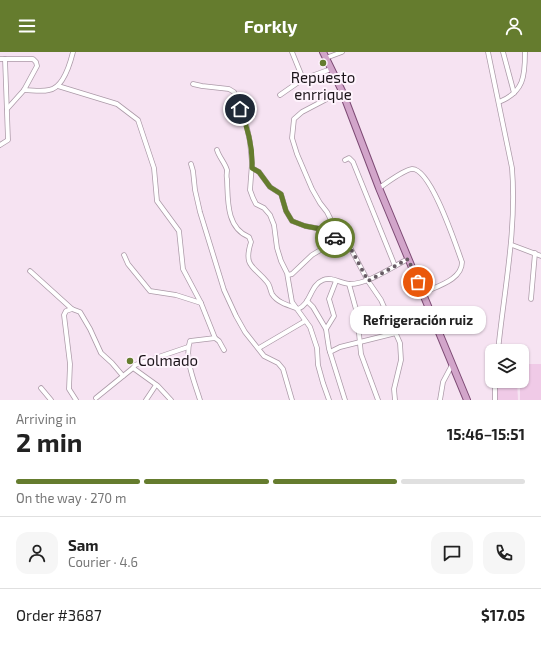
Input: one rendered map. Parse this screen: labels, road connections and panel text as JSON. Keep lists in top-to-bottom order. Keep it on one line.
{"places":["Repuesto enrrique","Refrigeración ruiz","Colmado"],"page":{"header":"Forkly","bubble":"Refrigeración ruiz","heading":["2 min","Arriving in","15:46–15:51"],"panel":["Sam","Courier · 4.6","Order #3687","$17.05"],"bar":"On the way · 270 m"}}
